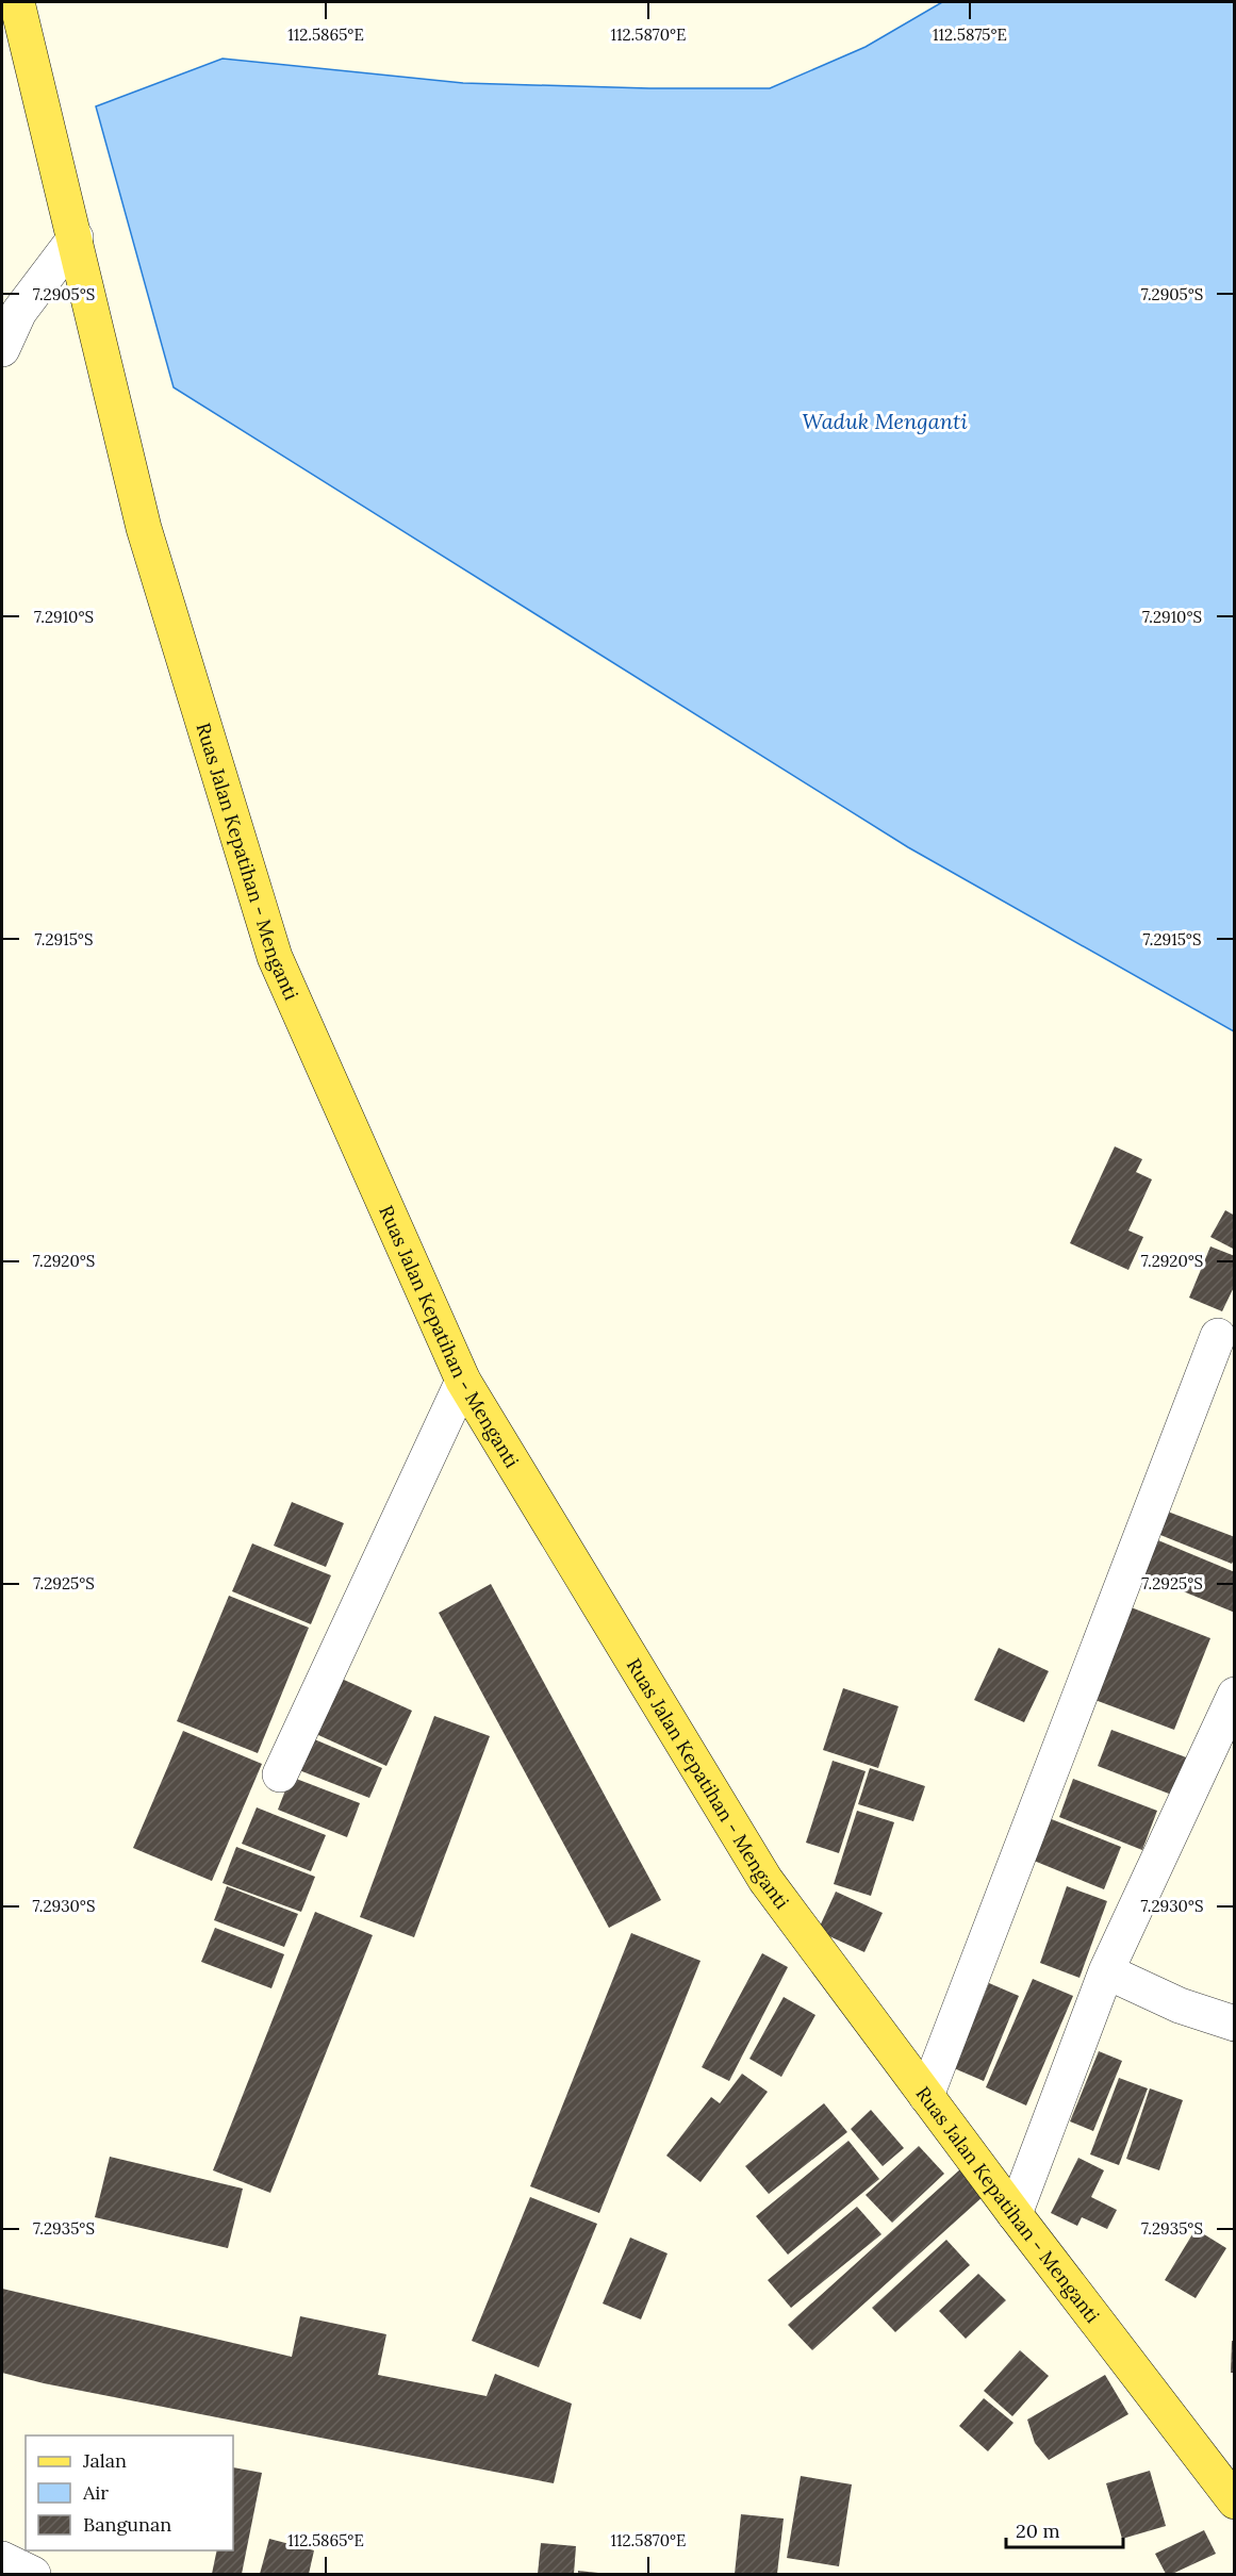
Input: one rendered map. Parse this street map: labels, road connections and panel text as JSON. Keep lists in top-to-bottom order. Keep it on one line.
{"streets":{"main road":["Ruas Jalan Kepatihan - Menganti"]},"water":["Waduk Menganti"],"legend":["Jalan","Air","Bangunan"],"scale_bar":"20 m","coordinates":["112.5865°E","112.5870°E","112.5875°E","7.2905°S","7.2910°S","7.2915°S","7.2920°S","7.2925°S","7.2930°S","7.2935°S"]}
